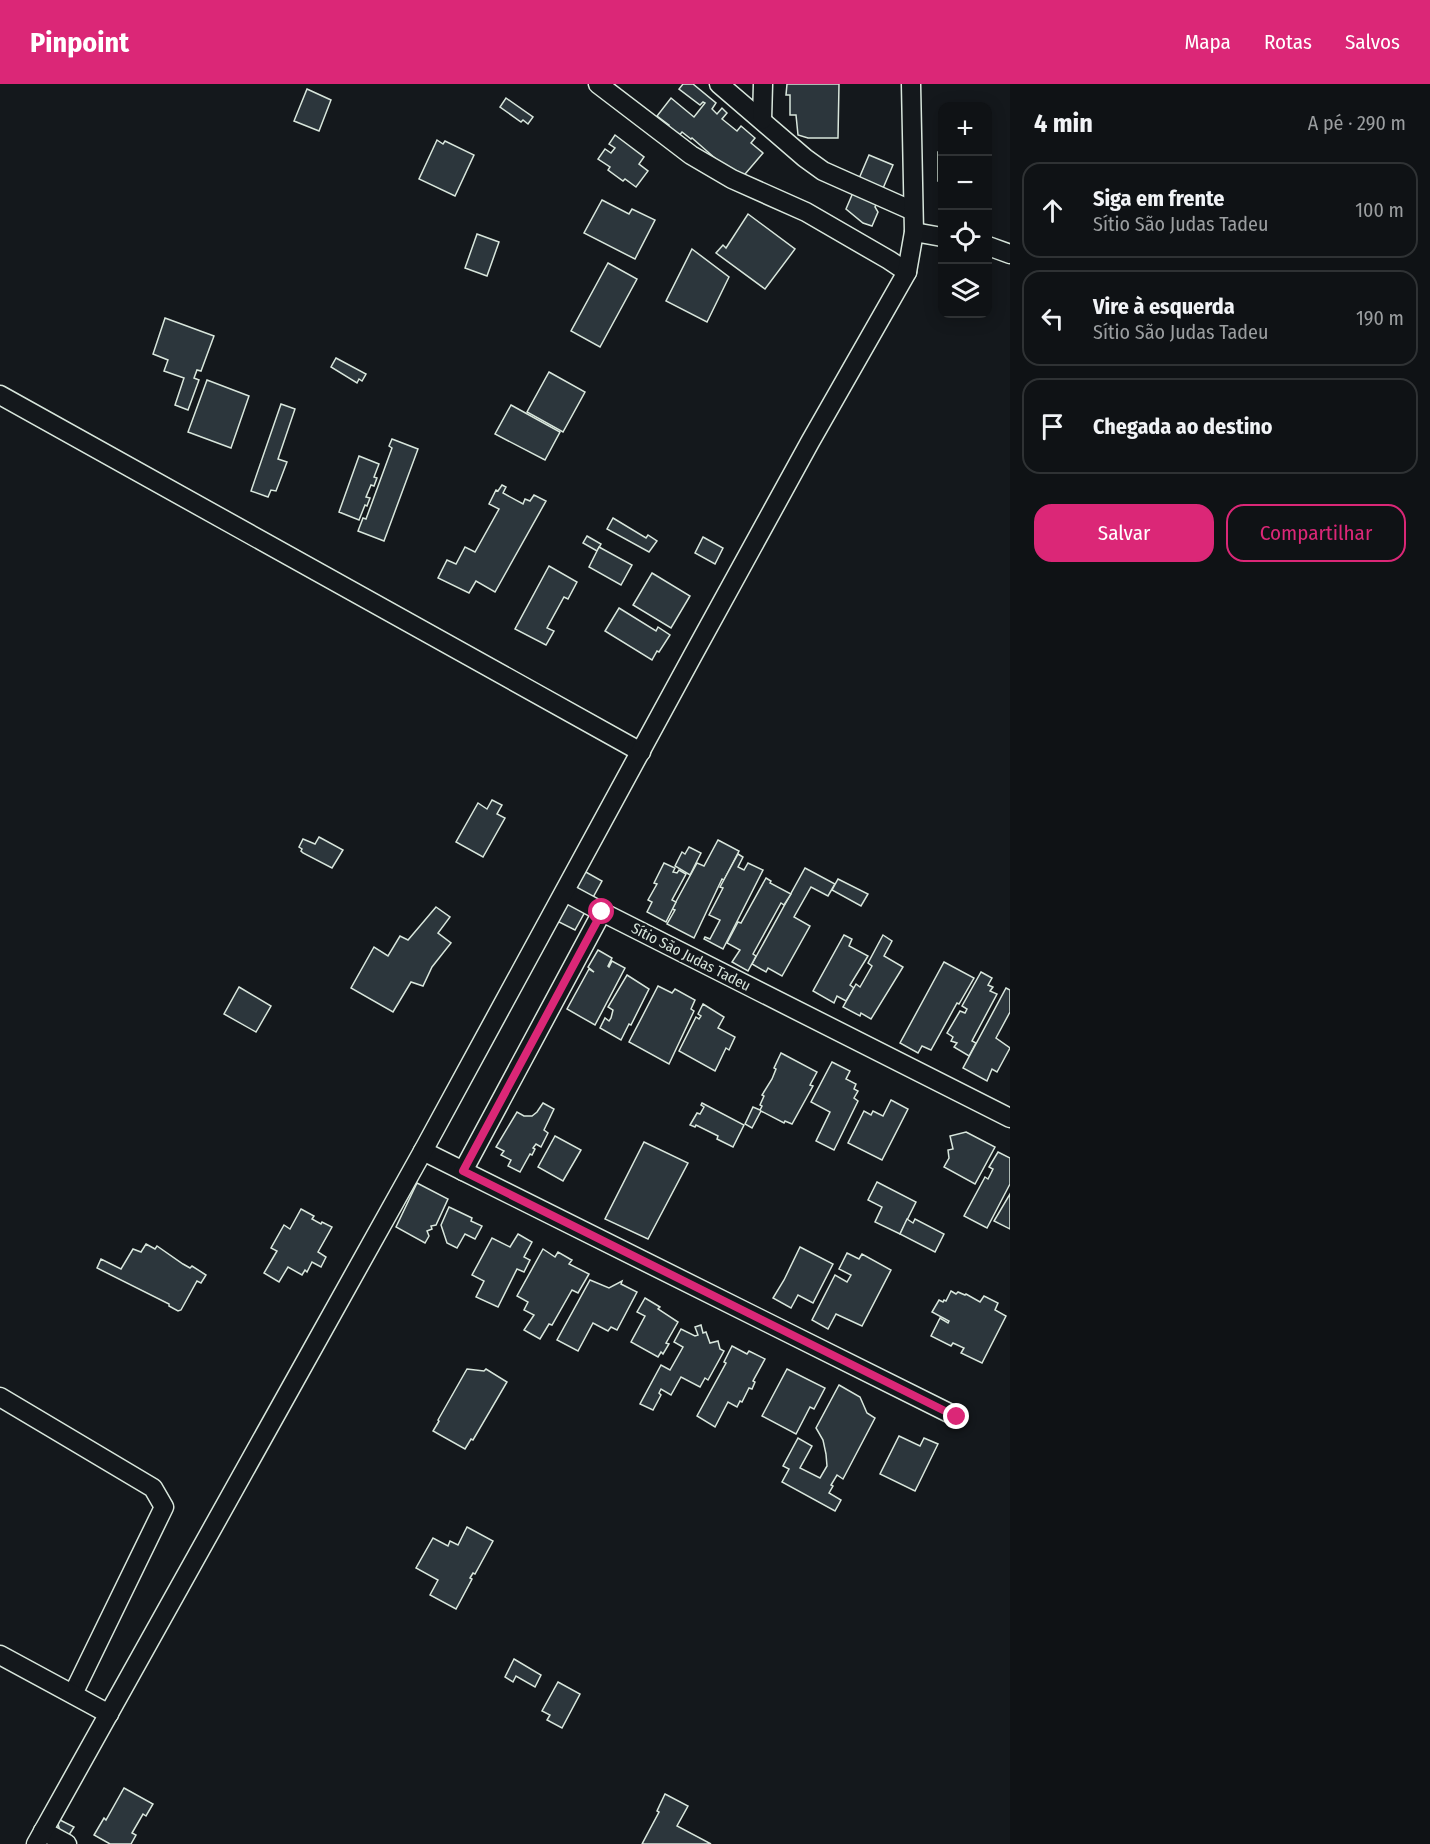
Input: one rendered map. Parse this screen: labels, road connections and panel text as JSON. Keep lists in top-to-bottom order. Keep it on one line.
{"streets":{"street":["Sítio São Judas Tadeu"]},"page":{"header":"Pinpoint","nav":["Mapa","Rotas","Salvos"],"heading":["4 min","A pé · 290 m"],"map_buttons":["+","−"],"list":[["Siga em frente","Sítio São Judas Tadeu","100 m"],["Vire à esquerda","Sítio São Judas Tadeu","190 m"],"Chegada ao destino"],"buttons":["Salvar","Compartilhar"]}}
